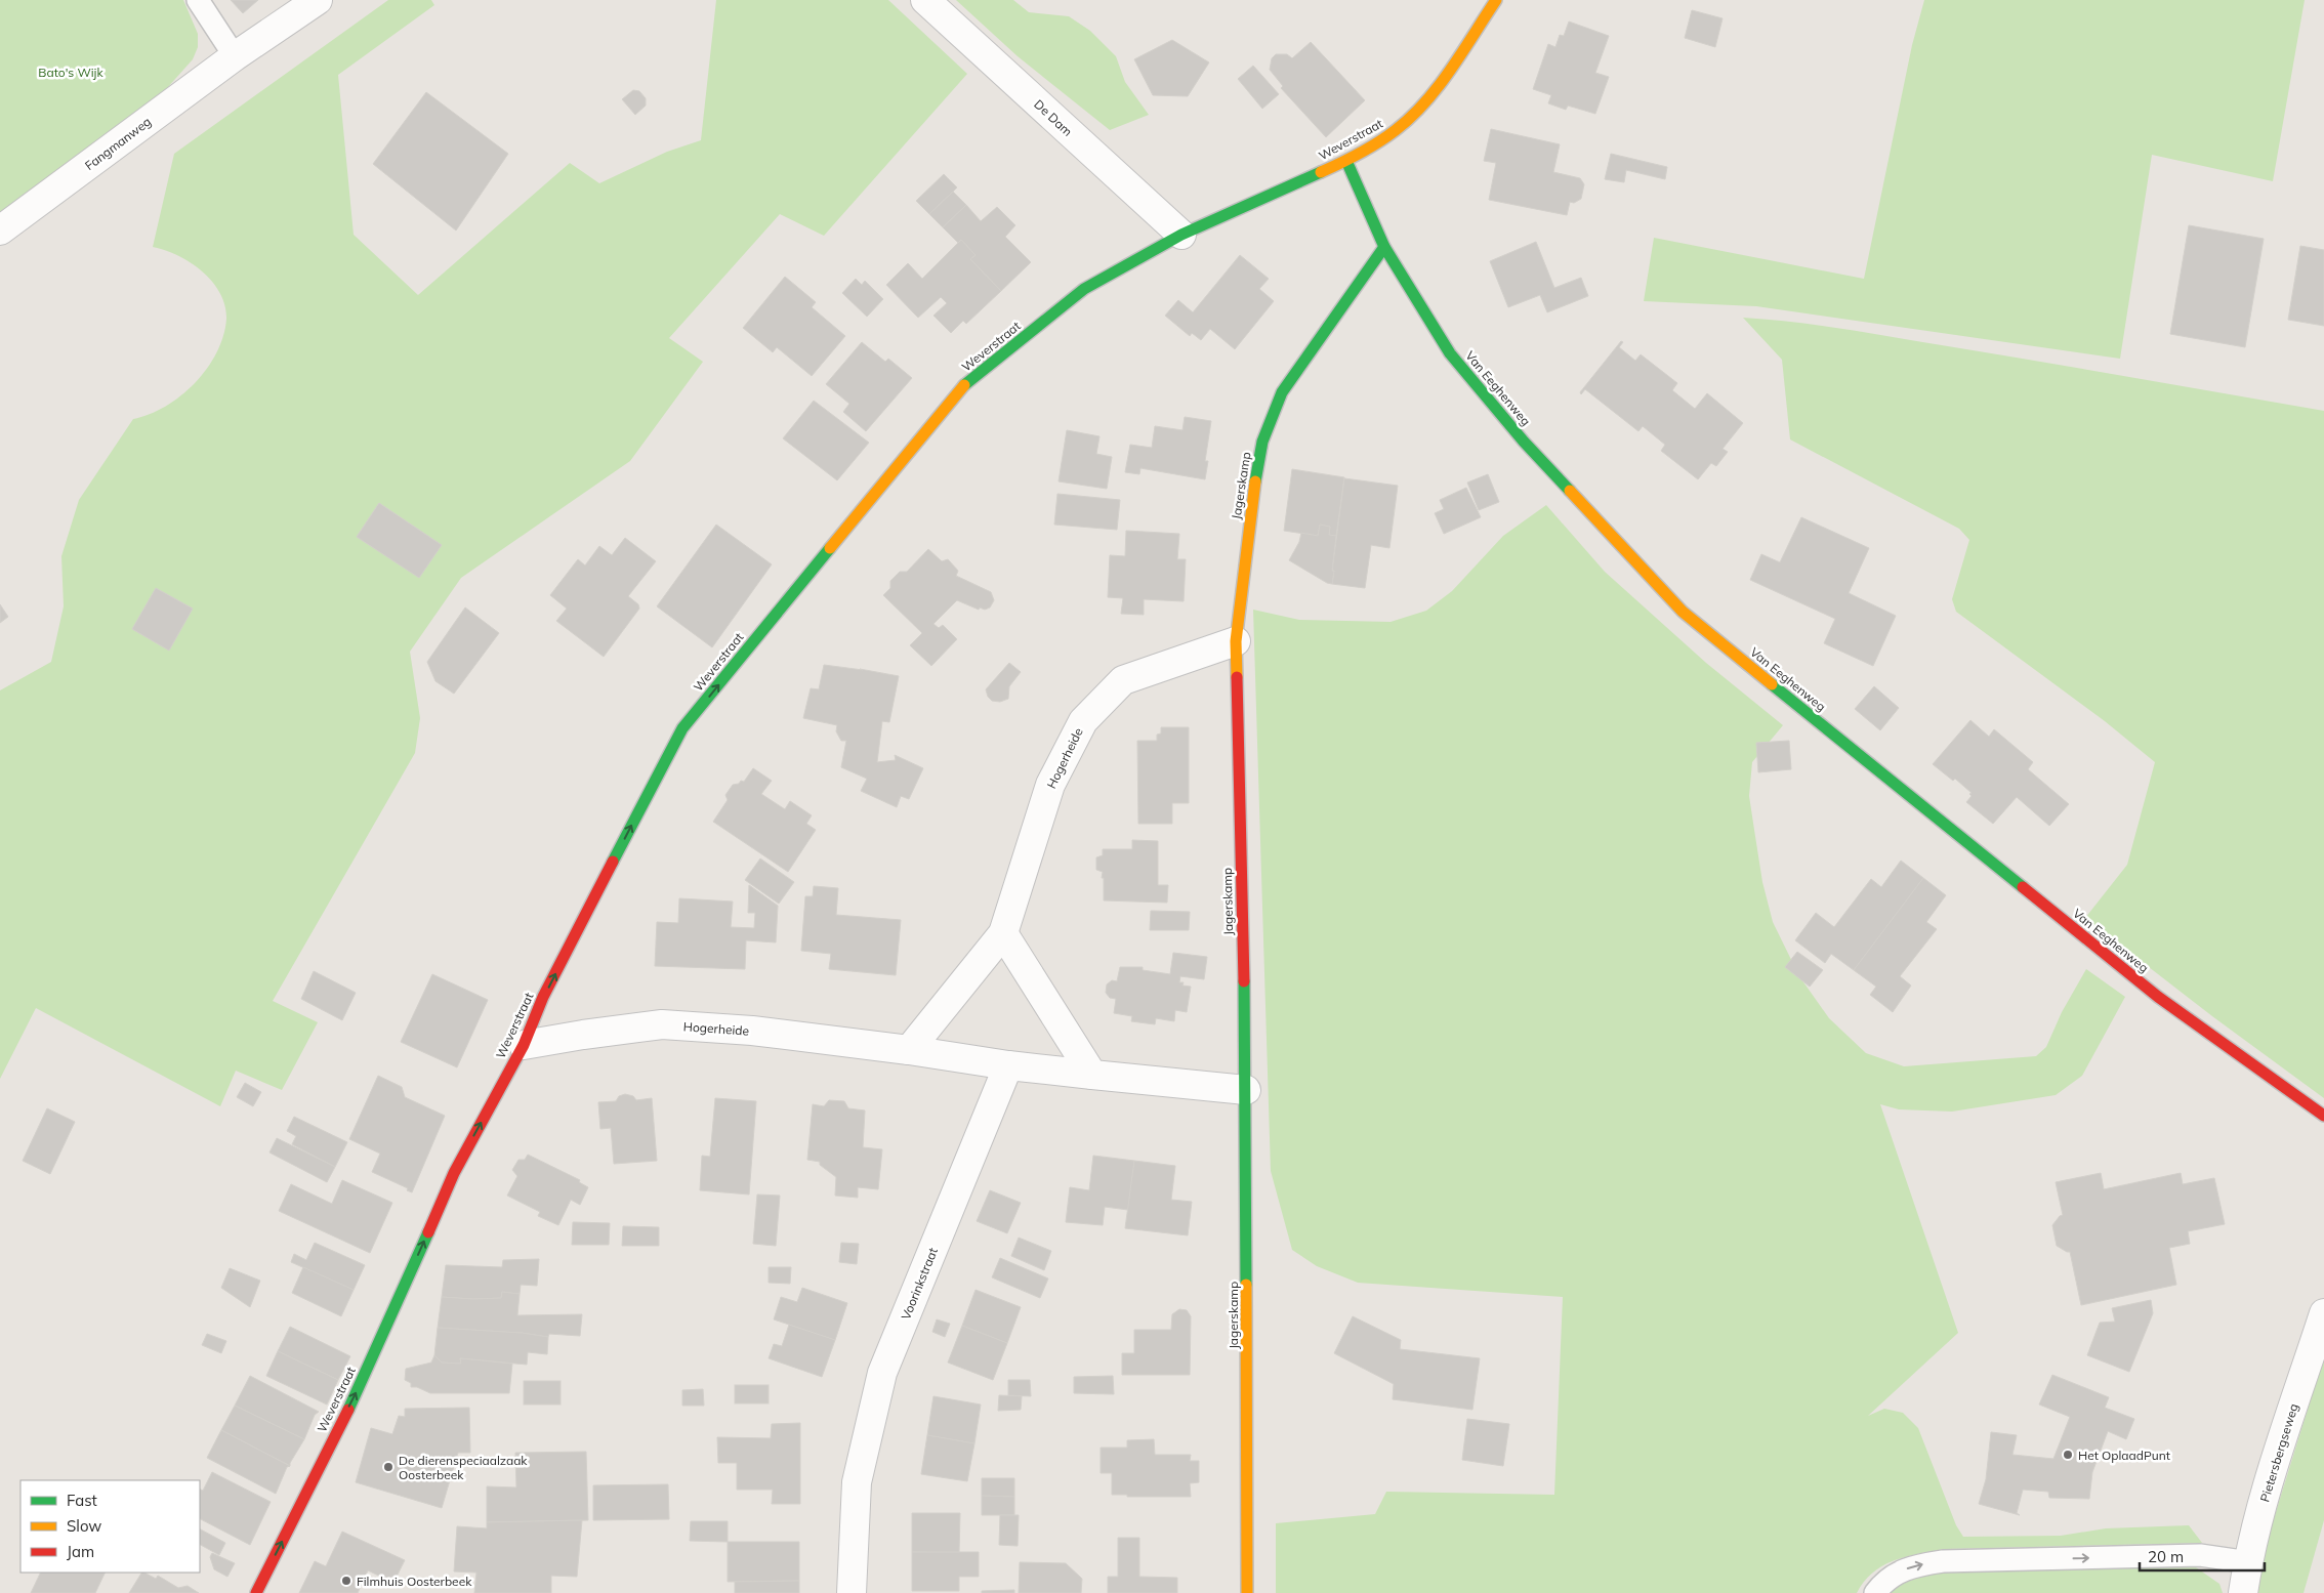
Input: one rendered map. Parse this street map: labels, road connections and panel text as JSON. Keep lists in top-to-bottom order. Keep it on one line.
{"streets":{"street":["De Dam","Weverstraat","Fangmanweg","Van Eeghenweg","Jagerskamp","Hogerheide","Voorinkstraat","Pietersbergseweg"]},"crossings":[["De Dam","Weverstraat"],["Weverstraat","Van Eeghenweg"],["Weverstraat","Hogerheide"],["Van Eeghenweg","Jagerskamp"],["Jagerskamp","Hogerheide"],["Hogerheide","Voorinkstraat"]],"one_way":["Weverstraat"],"parks":["Bato's Wijk"],"places":["Het OplaadPunt","De dierenspeciaalzaak Oosterbeek","Filmhuis Oosterbeek"],"legend":["Fast","Slow","Jam"],"scale_bar":"20 m"}
